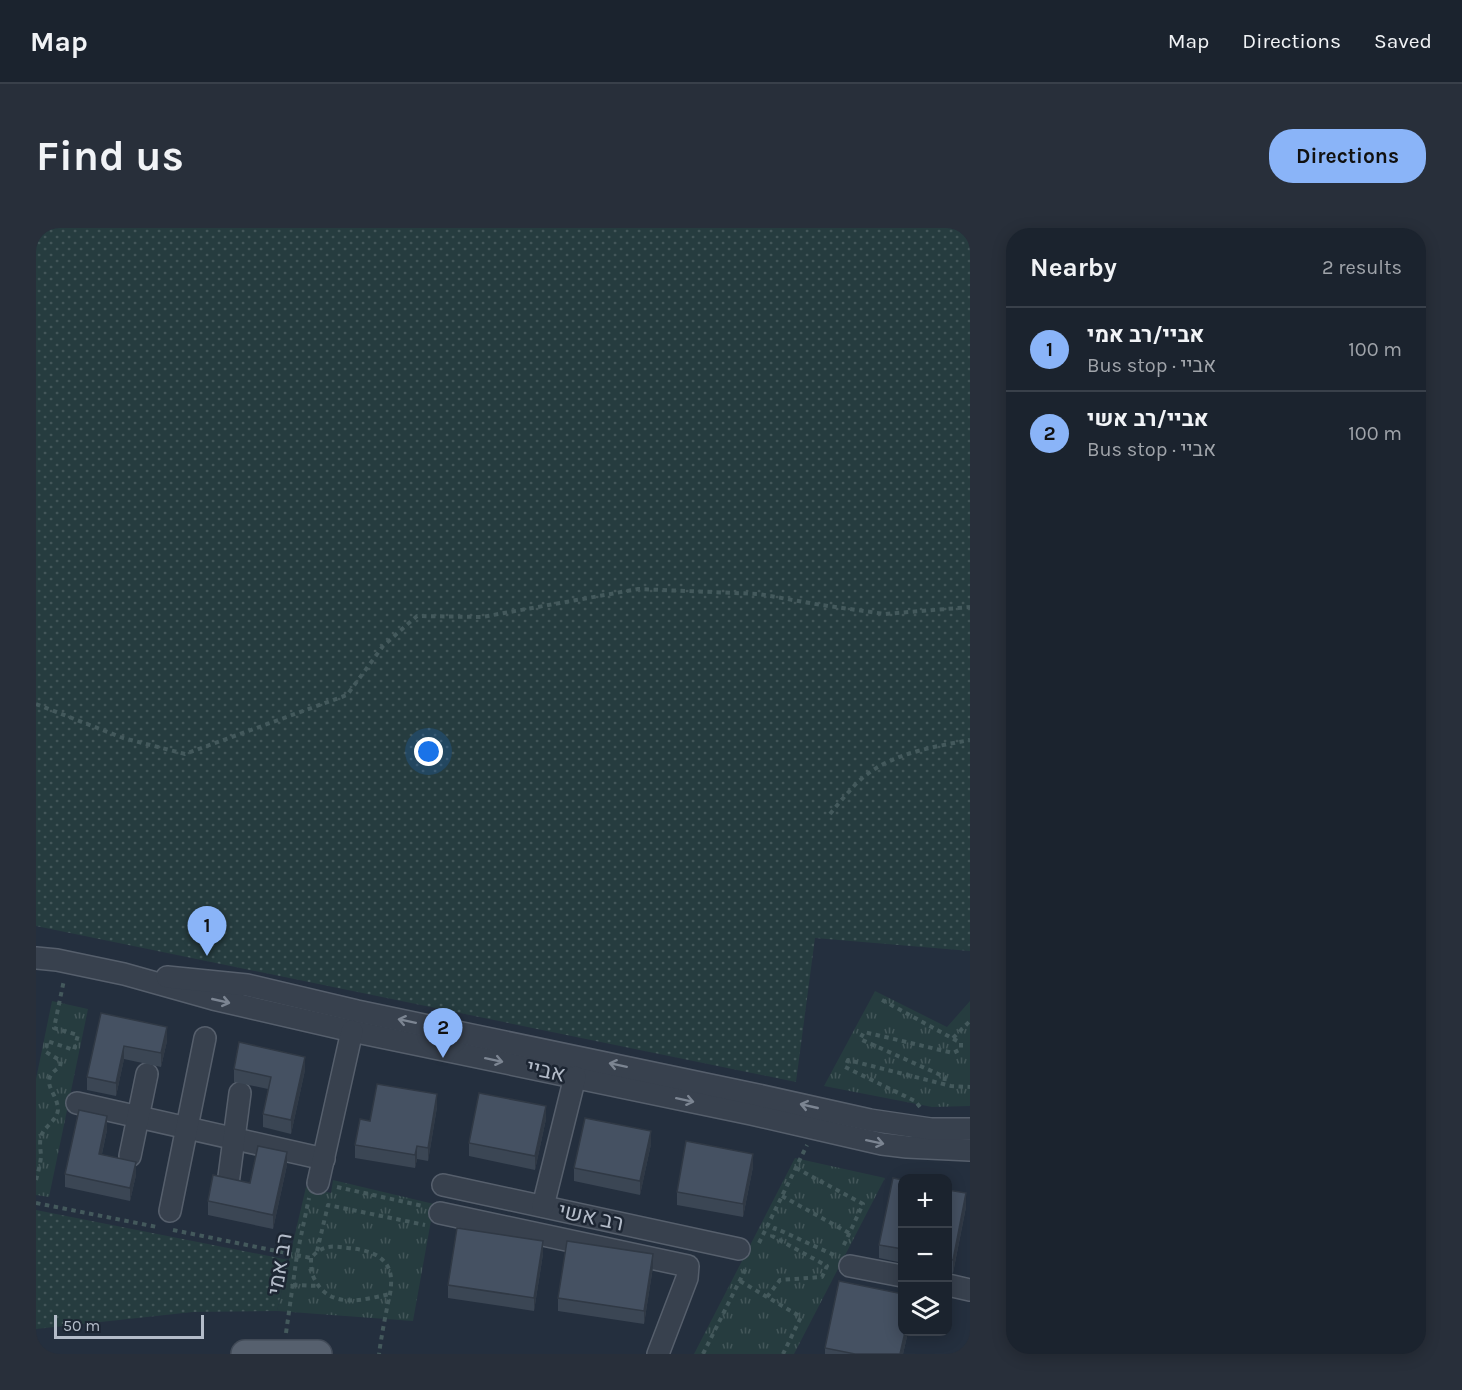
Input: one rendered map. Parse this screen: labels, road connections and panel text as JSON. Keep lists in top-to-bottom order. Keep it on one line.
{"streets":{"street":["אביי","רב אשי"],"path":["רב אמי"]},"scale_bar":"50 m","page":{"header":"Map","nav":["Map","Directions","Saved"],"buttons":"Directions","title":"Find us","heading":["Nearby","2 results"],"list":[{"mark":"1","name":"אביי/רב אמי","note":"Bus stop · אביי","value":"100 m"},{"mark":"2","name":"אביי/רב אשי","note":"Bus stop · אביי","value":"100 m"}],"pins":["1","2"],"map_buttons":["+","−"],"scale":"50 m"}}
